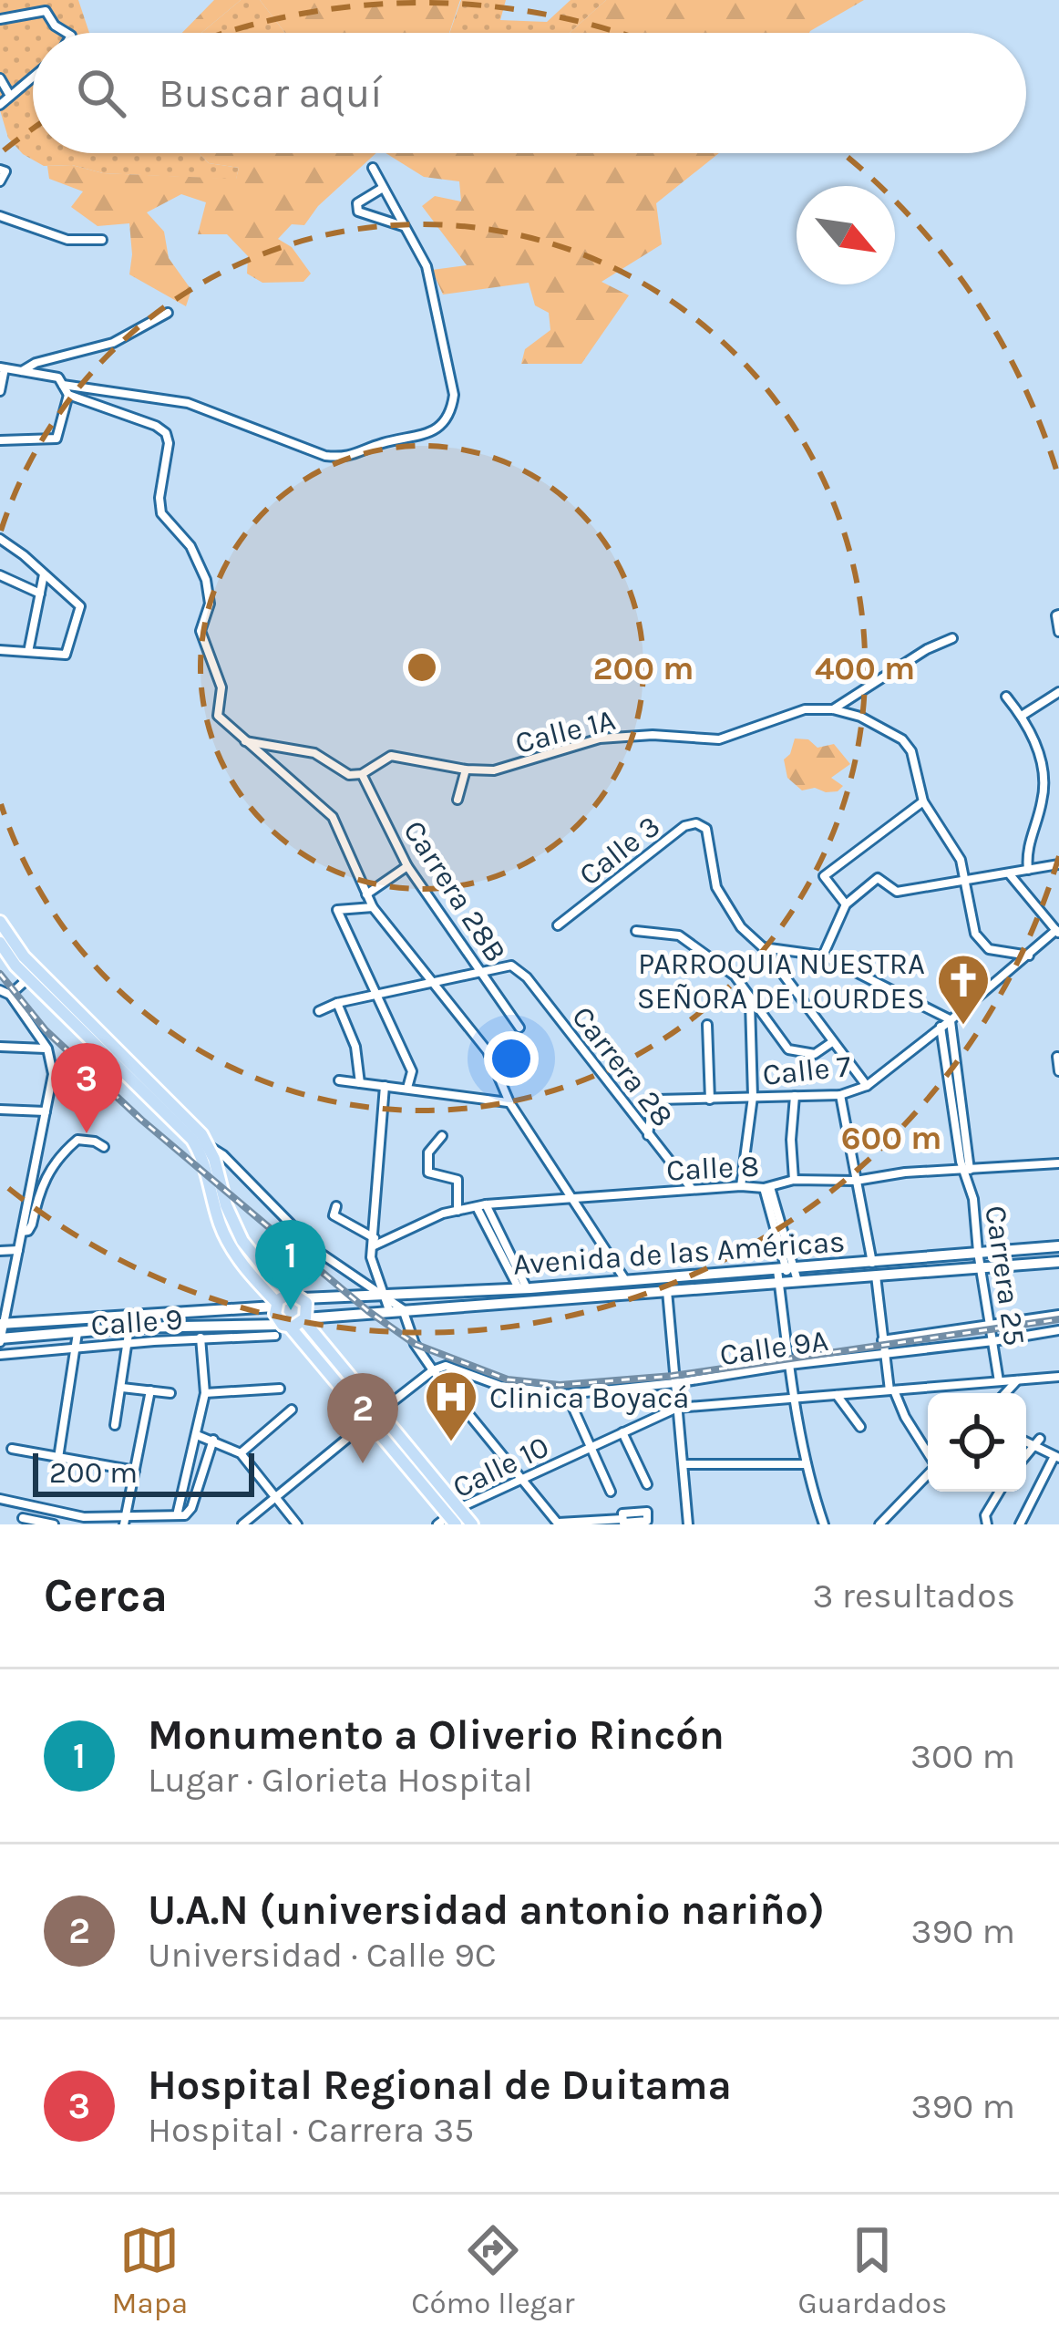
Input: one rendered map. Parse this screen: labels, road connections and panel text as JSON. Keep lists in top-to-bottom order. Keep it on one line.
{"streets":{"main road":["Avenida de las Américas"],"street":["Calle 1A","Calle 3","Carrera 28B","Carrera 28","Calle 7","Calle 8","Carrera 25","Calle 9","Calle 9A","Calle 10"]},"crossings":[["Calle 1A","Carrera 28B"],["Carrera 28B","Carrera 28"],["Carrera 28","Calle 7"],["Carrera 28","Calle 8"],["Calle 7","Carrera 25"],["Calle 8","Carrera 25"],["Avenida de las Américas","Carrera 25"],["Avenida de las Américas","Calle 9"],["Carrera 25","Calle 9A"],["Carrera 25","Calle 10"]],"places":{"church":["PARROQUIA NUESTRA SEÑORA DE LOURDES"],"hospital":["Clinica Boyacá"]},"scale_bar":"200 m","north":"bottom right","page":{"search":"Buscar aquí","pins":["3","1","2"],"scale":"200 m","heading":["Cerca","3 resultados"],"list":[{"mark":"1","name":"Monumento a Oliverio Rincón","note":"Lugar · Glorieta Hospital","value":"300 m"},{"mark":"2","name":"U.A.N (universidad antonio nariño)","note":"Universidad · Calle 9C","value":"390 m"},{"mark":"3","name":"Hospital Regional de Duitama","note":"Hospital · Carrera 35","value":"390 m"}],"nav":["Mapa","Cómo llegar","Guardados"]},"rings":["200 m","400 m","600 m"]}
